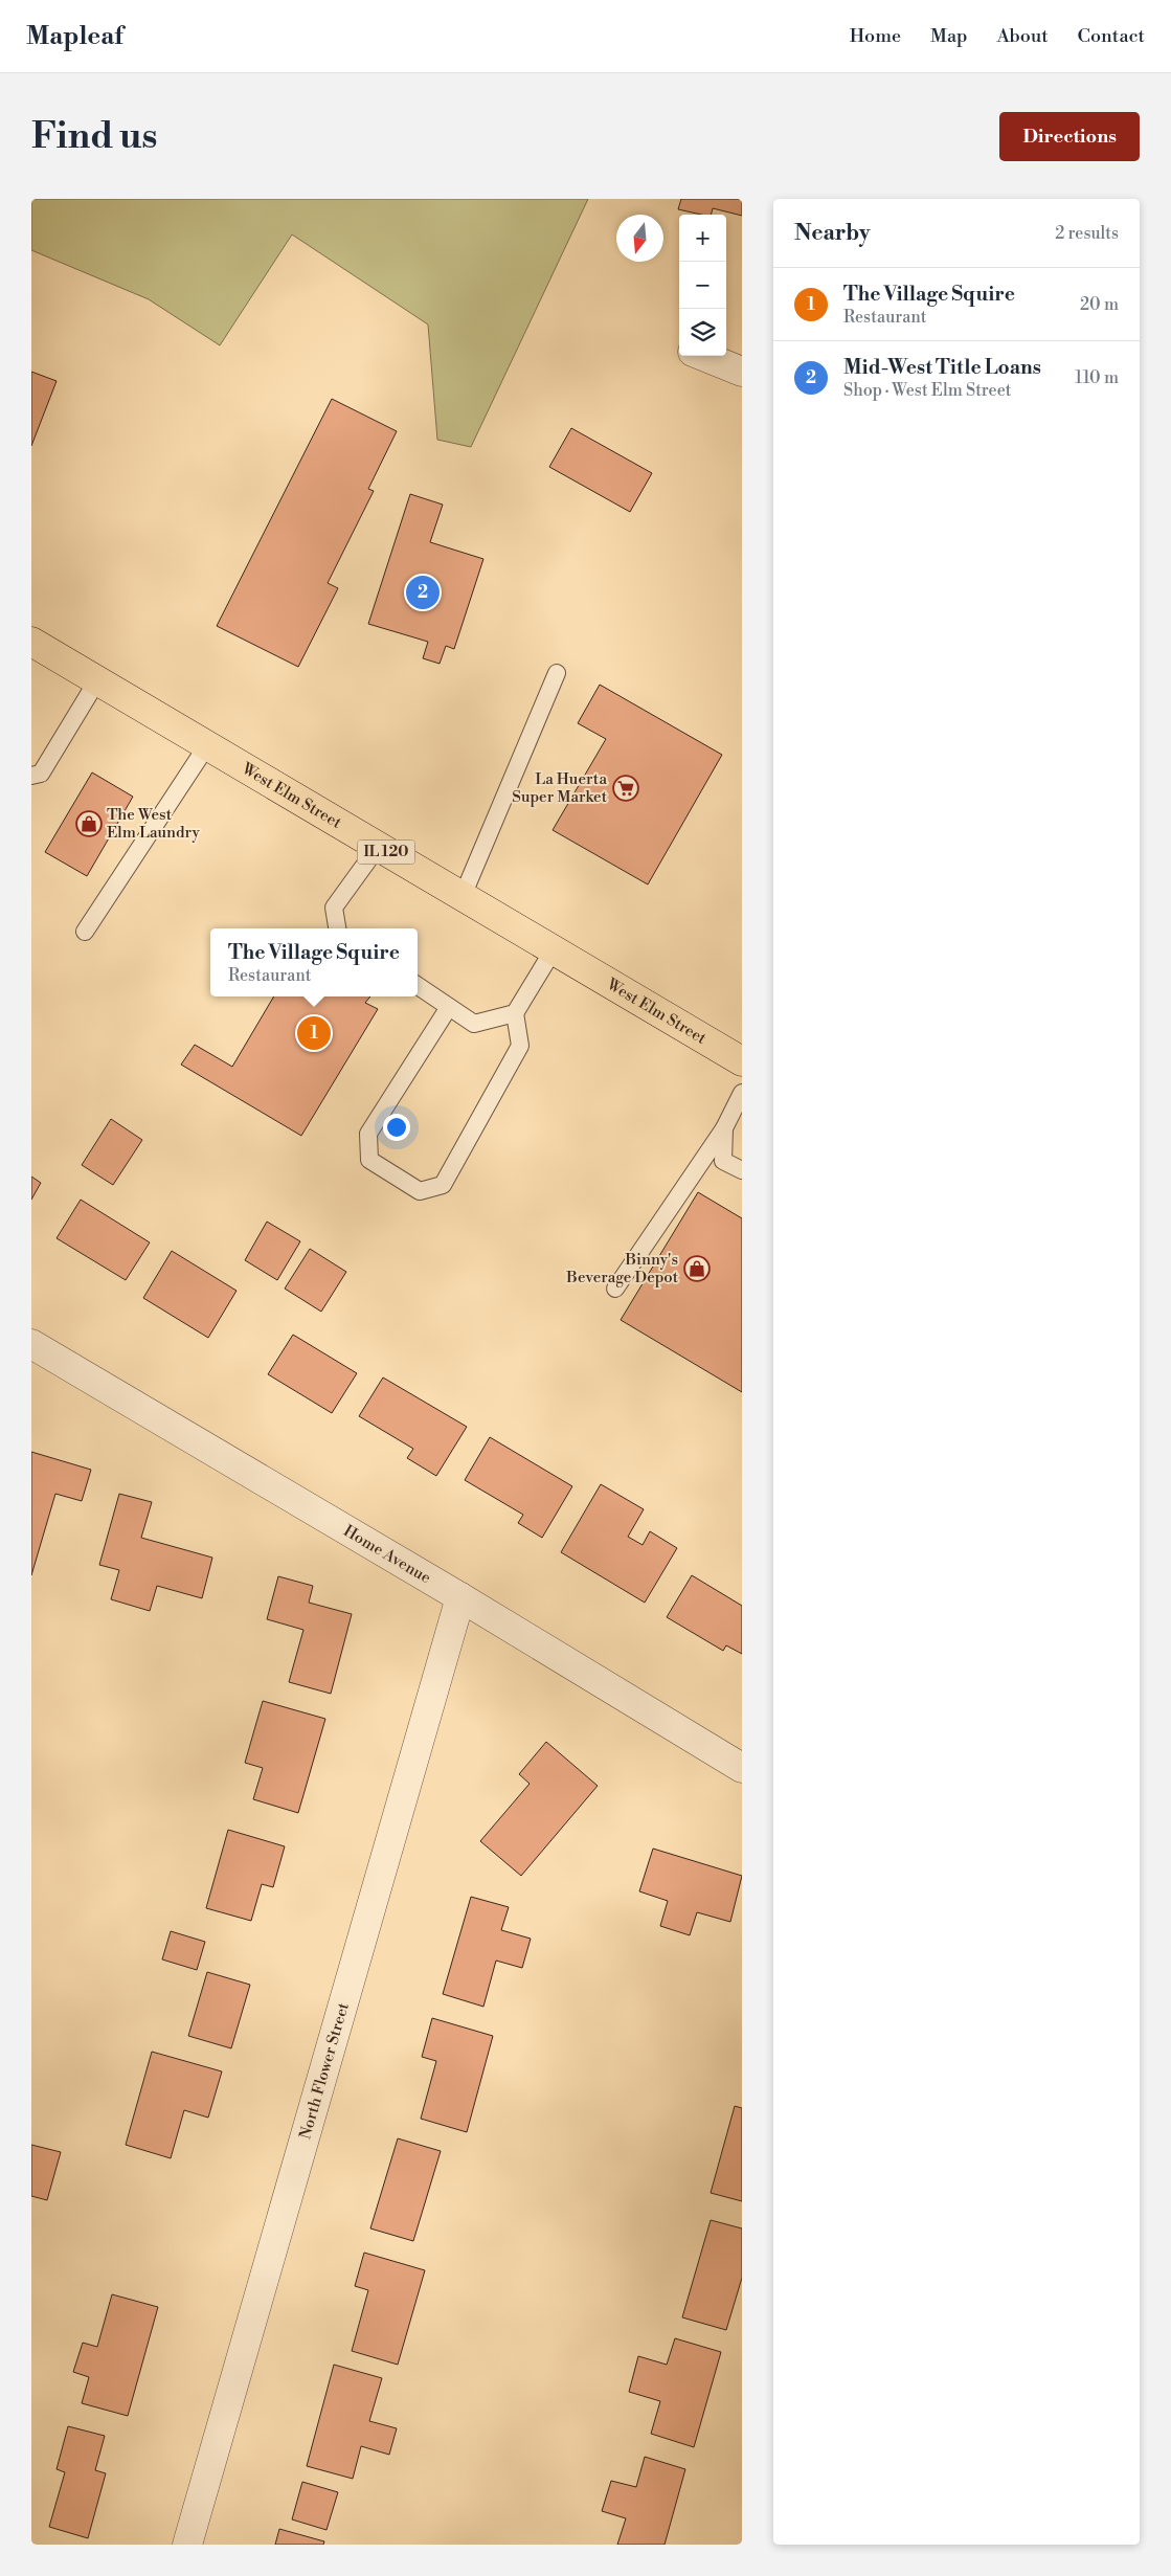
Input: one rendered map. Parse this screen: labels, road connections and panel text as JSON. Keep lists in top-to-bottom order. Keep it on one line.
{"streets":{"main road":["West Elm Street","IL 120"],"street":["Home Avenue","North Flower Street"]},"crossings":[["Home Avenue","North Flower Street"]],"places":{"supermarket":["La Huerta Super Market"],"shop":["The West Elm Laundry","Binny's Beverage Depot"]},"north":"bottom","page":{"header":"Mapleaf","nav":["Home","Map","About","Contact"],"buttons":"Directions","title":"Find us","heading":["Nearby","2 results"],"map_buttons":["+","−"],"list":[{"mark":"1","name":"The Village Squire","note":"Restaurant","value":"20 m"},{"mark":"2","name":"Mid-West Title Loans","note":"Shop · West Elm Street","value":"110 m"}],"pins":["2","1"],"popup":["The Village Squire","Restaurant"]}}
